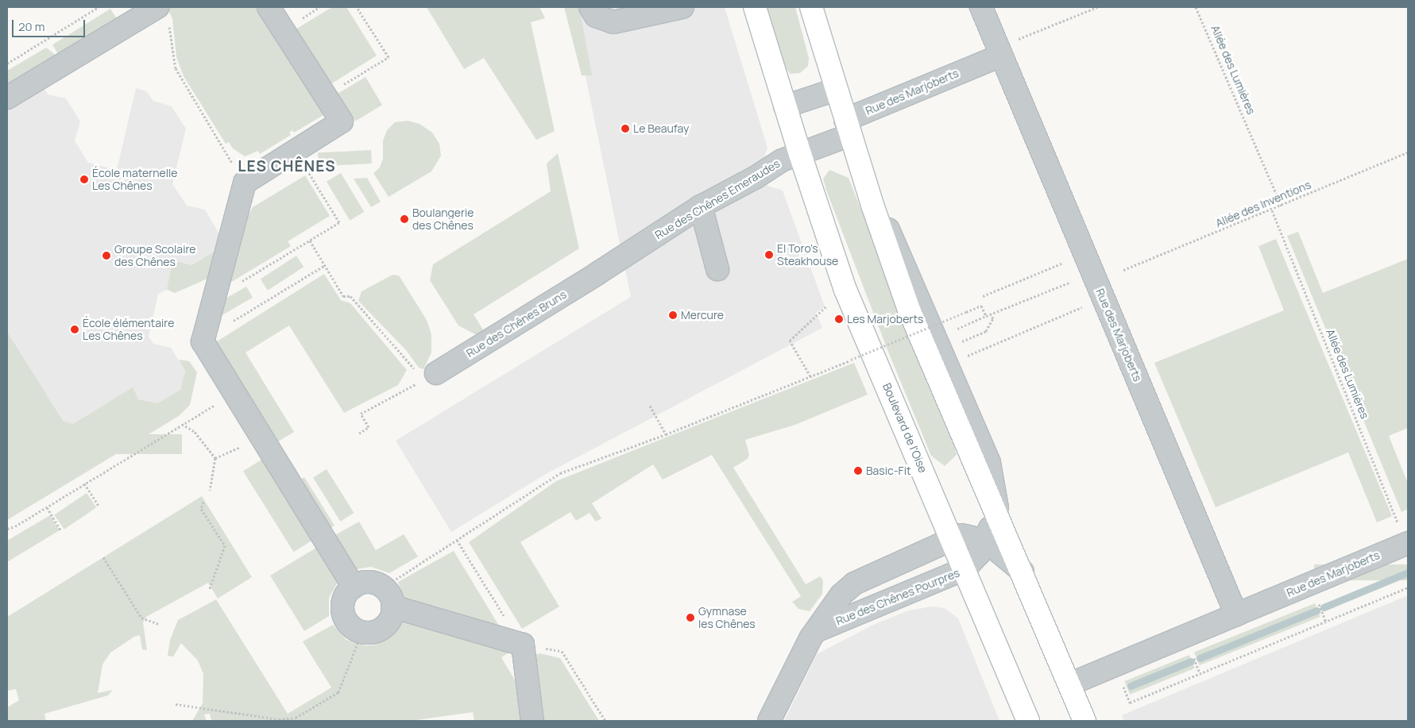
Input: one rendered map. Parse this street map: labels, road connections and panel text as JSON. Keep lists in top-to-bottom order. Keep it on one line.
{"streets":{"main road":["Boulevard de l'Oise"],"street":["Rue des Marjoberts","Rue des Chênes Emeraudes","Rue des Chênes Bruns","Rue des Chênes Pourpres"],"path":["Allée des Lumières","Allée des Inventions"]},"crossings":[["Allée des Lumières","Rue des Marjoberts"],["Allée des Lumières","Allée des Inventions"],["Rue des Chênes Emeraudes","Rue des Chênes Bruns"],["Rue des Chênes Emeraudes","Boulevard de l'Oise"],["Boulevard de l'Oise","Rue des Chênes Pourpres"]],"districts":["LES CHÊNES"],"places":["Le Beaufay","École maternelle Les Chênes","Boulangerie des Chênes","El Toro's Steakhouse","Groupe Scolaire des Chênes","Mercure","Les Marjoberts","École élémentaire Les Chênes","Basic-Fit","Gymnase les Chênes"],"scale_bar":"20 m"}
